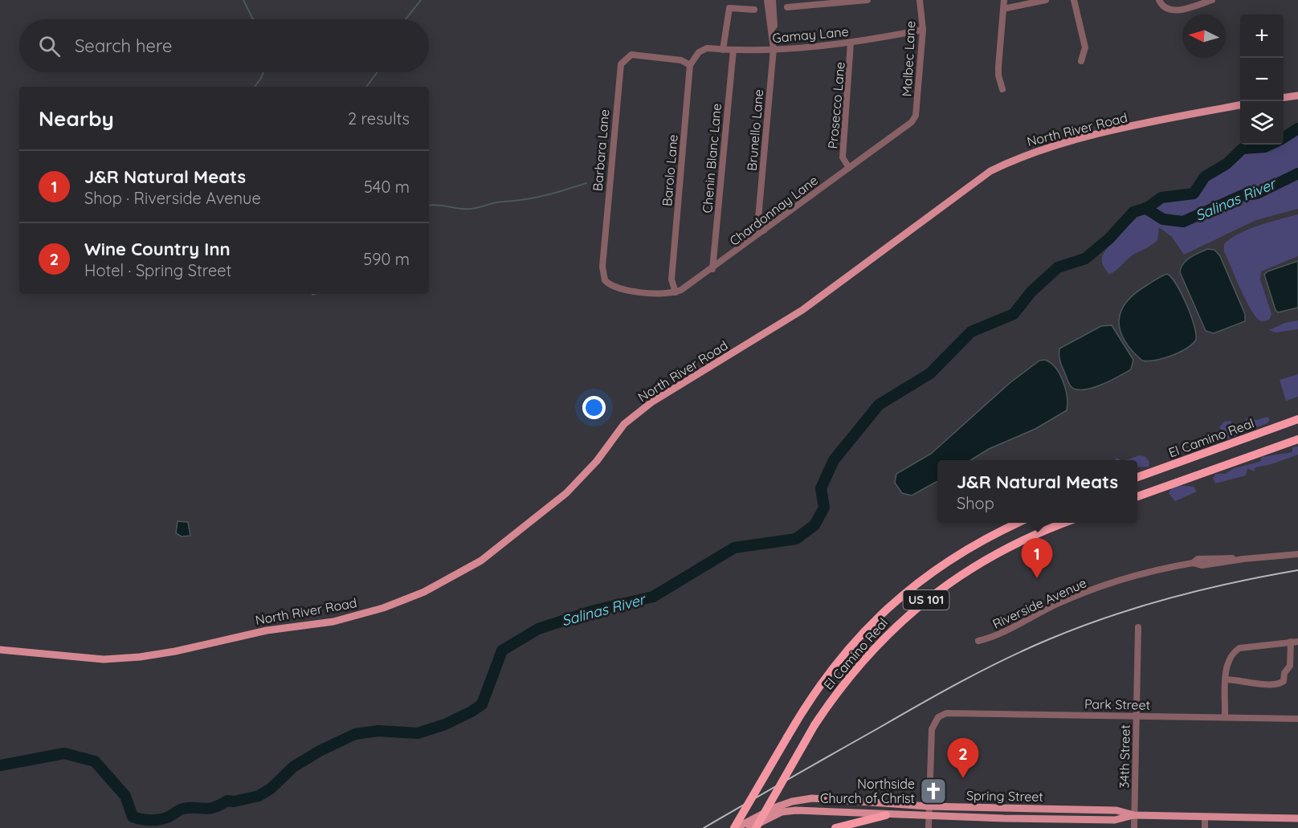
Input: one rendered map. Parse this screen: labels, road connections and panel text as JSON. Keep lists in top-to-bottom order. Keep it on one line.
{"streets":{"highway":["El Camino Real","US 101"],"main road":["North River Road","Spring Street"],"street":["Gamay Lane","Malbec Lane","Prosecco Lane","Brunello Lane","Barbara Lane","Chenin Blanc Lane","Barolo Lane","Chardonnay Lane","Riverside Avenue","Park Street","34th Street"]},"crossings":[["Gamay Lane","Malbec Lane"],["Gamay Lane","Prosecco Lane"],["Gamay Lane","Brunello Lane"],["Gamay Lane","Chenin Blanc Lane"],["Gamay Lane","Barolo Lane"],["Malbec Lane","Chardonnay Lane"],["Prosecco Lane","Chardonnay Lane"],["Brunello Lane","Chardonnay Lane"],["Barbara Lane","Barolo Lane"],["Barbara Lane","Chardonnay Lane"],["Chenin Blanc Lane","Chardonnay Lane"],["Barolo Lane","Chardonnay Lane"],["El Camino Real","Spring Street"],["Park Street","34th Street"],["Park Street","Spring Street"],["34th Street","Spring Street"]],"water":["Salinas River"],"places":{"church":["Northside Church of Christ"]},"north":"left","page":{"map_buttons":["+","−"],"search":"Search here","heading":["Nearby","2 results"],"list":[{"mark":"1","name":"J&R Natural Meats","note":"Shop · Riverside Avenue","value":"540 m"},{"mark":"2","name":"Wine Country Inn","note":"Hotel · Spring Street","value":"590 m"}],"popup":["J&R Natural Meats","Shop"],"pins":["1","2"]}}
